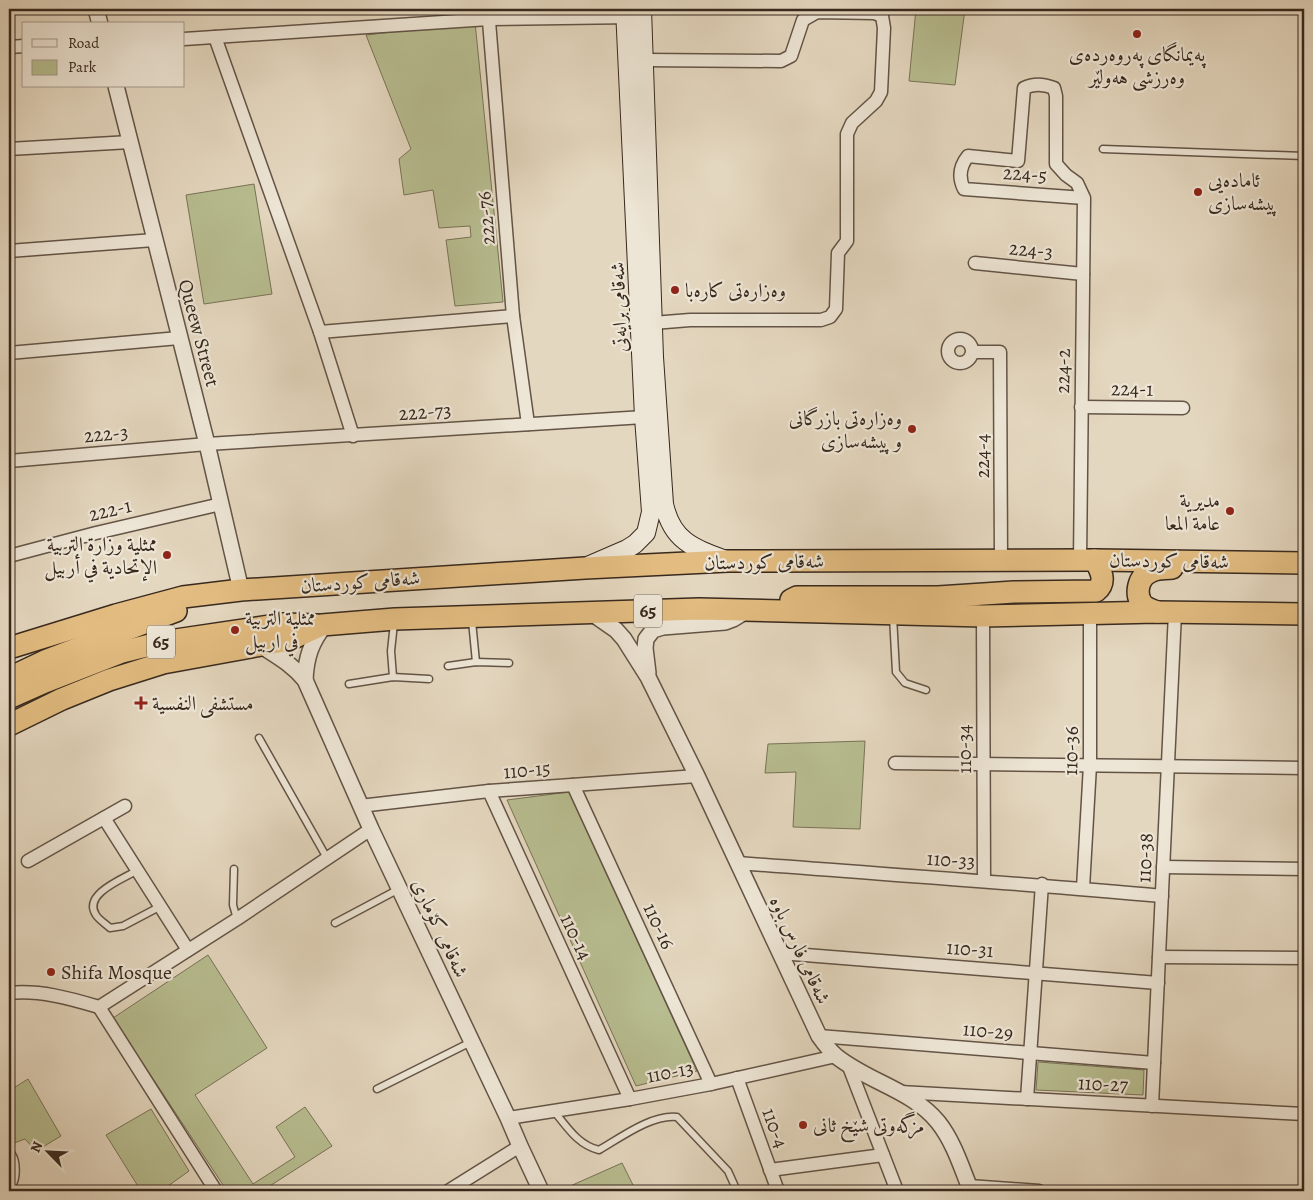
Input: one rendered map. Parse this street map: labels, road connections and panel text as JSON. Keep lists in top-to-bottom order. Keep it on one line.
{"streets":{"highway":["شەقامی کوردستان","65"],"main road":["شەقامی برایەتی"],"street":["224-5","222-76","224-3","Queew Street","224-2","224-1","222-73","222-3","224-4","222-1","110-34","110-36","110-15","110-38","110-33","110-16","شەقامی کۆماری","110-14","110-31","شەقامی فارس باوە","110-29","110-13","110-27","110-4"]},"crossings":[["224-5","224-2"],["222-76","222-73"],["224-3","224-2"],["شەقامی برایەتی","222-73"],["شەقامی برایەتی","شەقامی کوردستان"],["Queew Street","222-73"],["Queew Street","222-3"],["Queew Street","222-1"],["Queew Street","شەقامی کوردستان"],["224-2","224-1"],["224-2","شەقامی کوردستان"],["222-73","222-3"],["224-4","شەقامی کوردستان"],["شەقامی کوردستان","110-34"],["شەقامی کوردستان","110-36"],["شەقامی کوردستان","110-38"],["شەقامی کوردستان","شەقامی فارس باوە"],["110-34","110-33"],["110-36","110-33"],["110-15","110-16"],["110-15","شەقامی کۆماری"],["110-15","110-14"],["110-15","شەقامی فارس باوە"],["110-38","110-33"],["110-38","110-31"],["110-38","110-29"],["110-38","110-27"],["110-33","شەقامی فارس باوە"],["110-16","110-13"],["شەقامی کۆماری","110-13"],["110-14","110-13"],["110-31","شەقامی فارس باوە"],["شەقامی فارس باوە","110-29"],["شەقامی فارس باوە","110-13"],["شەقامی فارس باوە","110-27"],["110-13","110-4"]],"places":{"other":["پەیمانگای پەروەردەی وەرزشی هەولێر","ئامادەیی پیشەسازی","وەزارەتی کارەبا","وەزارەتی بازرگانی و پیشەسازی","مدیریة عامة المعا","ممثلية وزارة التربية الإتحادية في أربيل","ممثلية التربية في اربيل","Shifa Mosque","مزگەوتی شێخ ثانی"],"health":["مستشفى النفسية"]},"legend":["Road","Park"],"north":"top left"}
